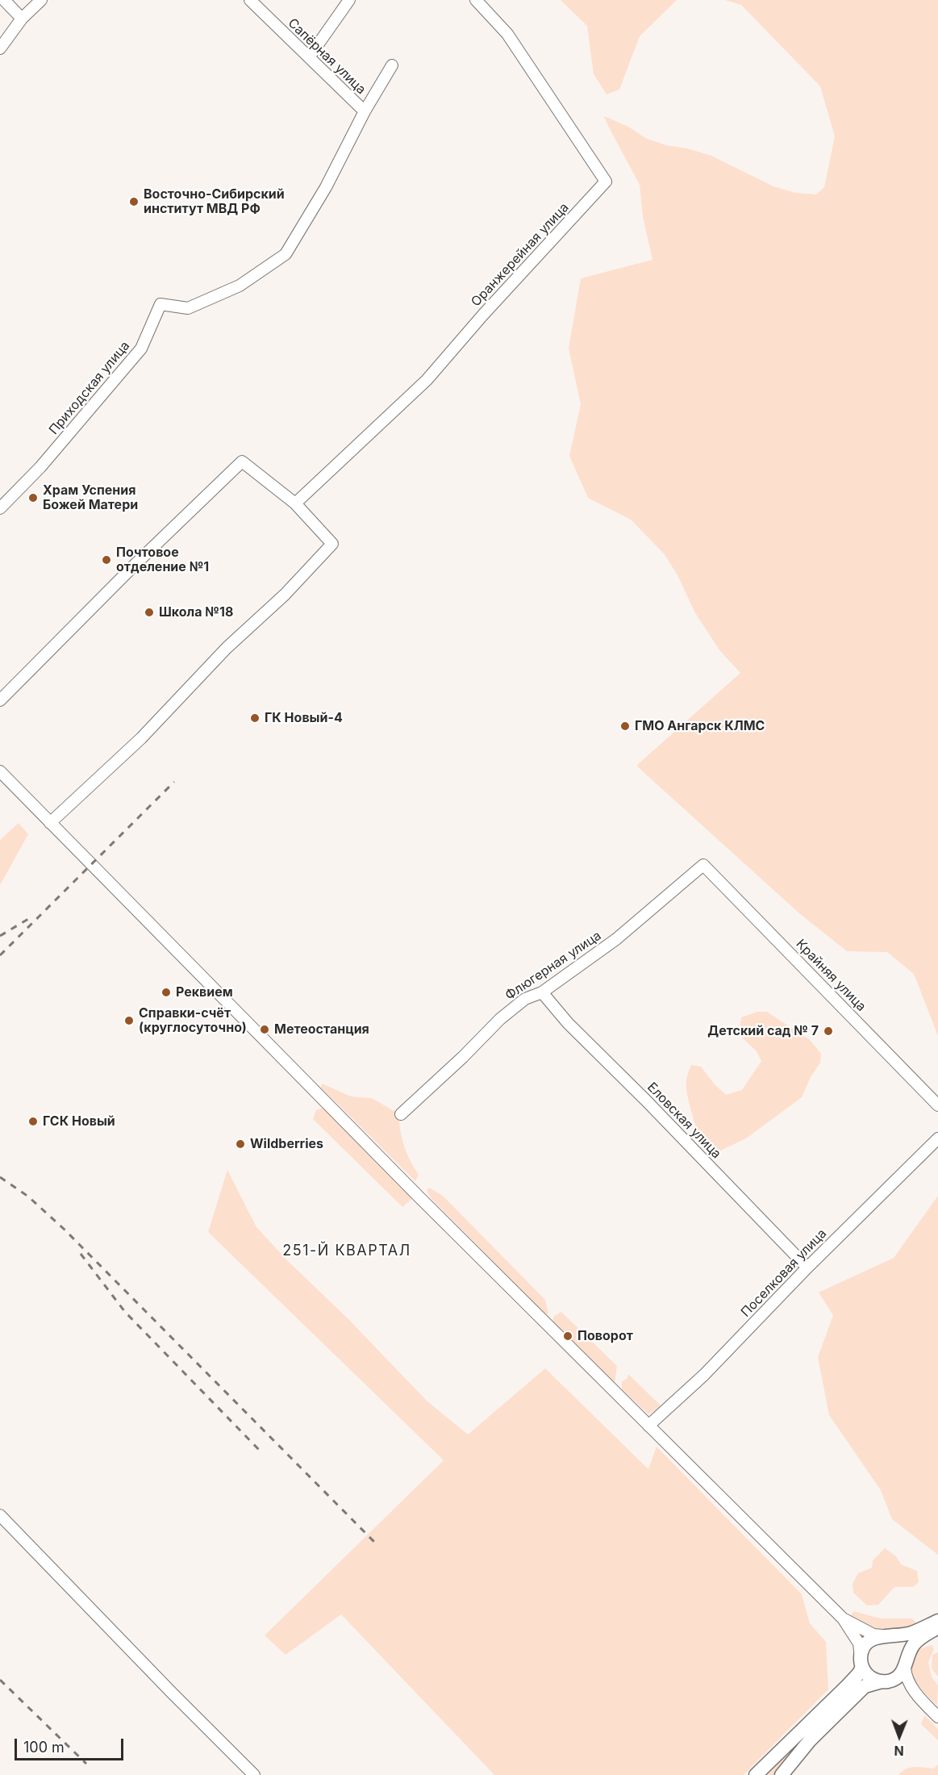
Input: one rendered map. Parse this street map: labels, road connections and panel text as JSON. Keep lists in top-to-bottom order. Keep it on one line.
{"streets":{"street":["Сапёрная улица","Оранжерейная улица","Приходская улица","Флюгерная улица","Крайняя улица","Еловская улица","Поселковая улица"]},"crossings":[["Сапёрная улица","Приходская улица"],["Флюгерная улица","Крайняя улица"],["Флюгерная улица","Еловская улица"],["Еловская улица","Поселковая улица"]],"districts":["251-Й КВАРТАЛ"],"places":["Восточно-Сибирский институт МВД РФ","Храм Успения Божей Матери","Почтовое отделение №1","Школа №18","ГК Новый-4","ГМО Ангарск КЛМС","Реквием","Справки-счёт (круглосуточно)","Метеостанция","Детский сад № 7","ГСК Новый","Wildberries","Поворот"],"scale_bar":"100 m","north":"bottom"}
